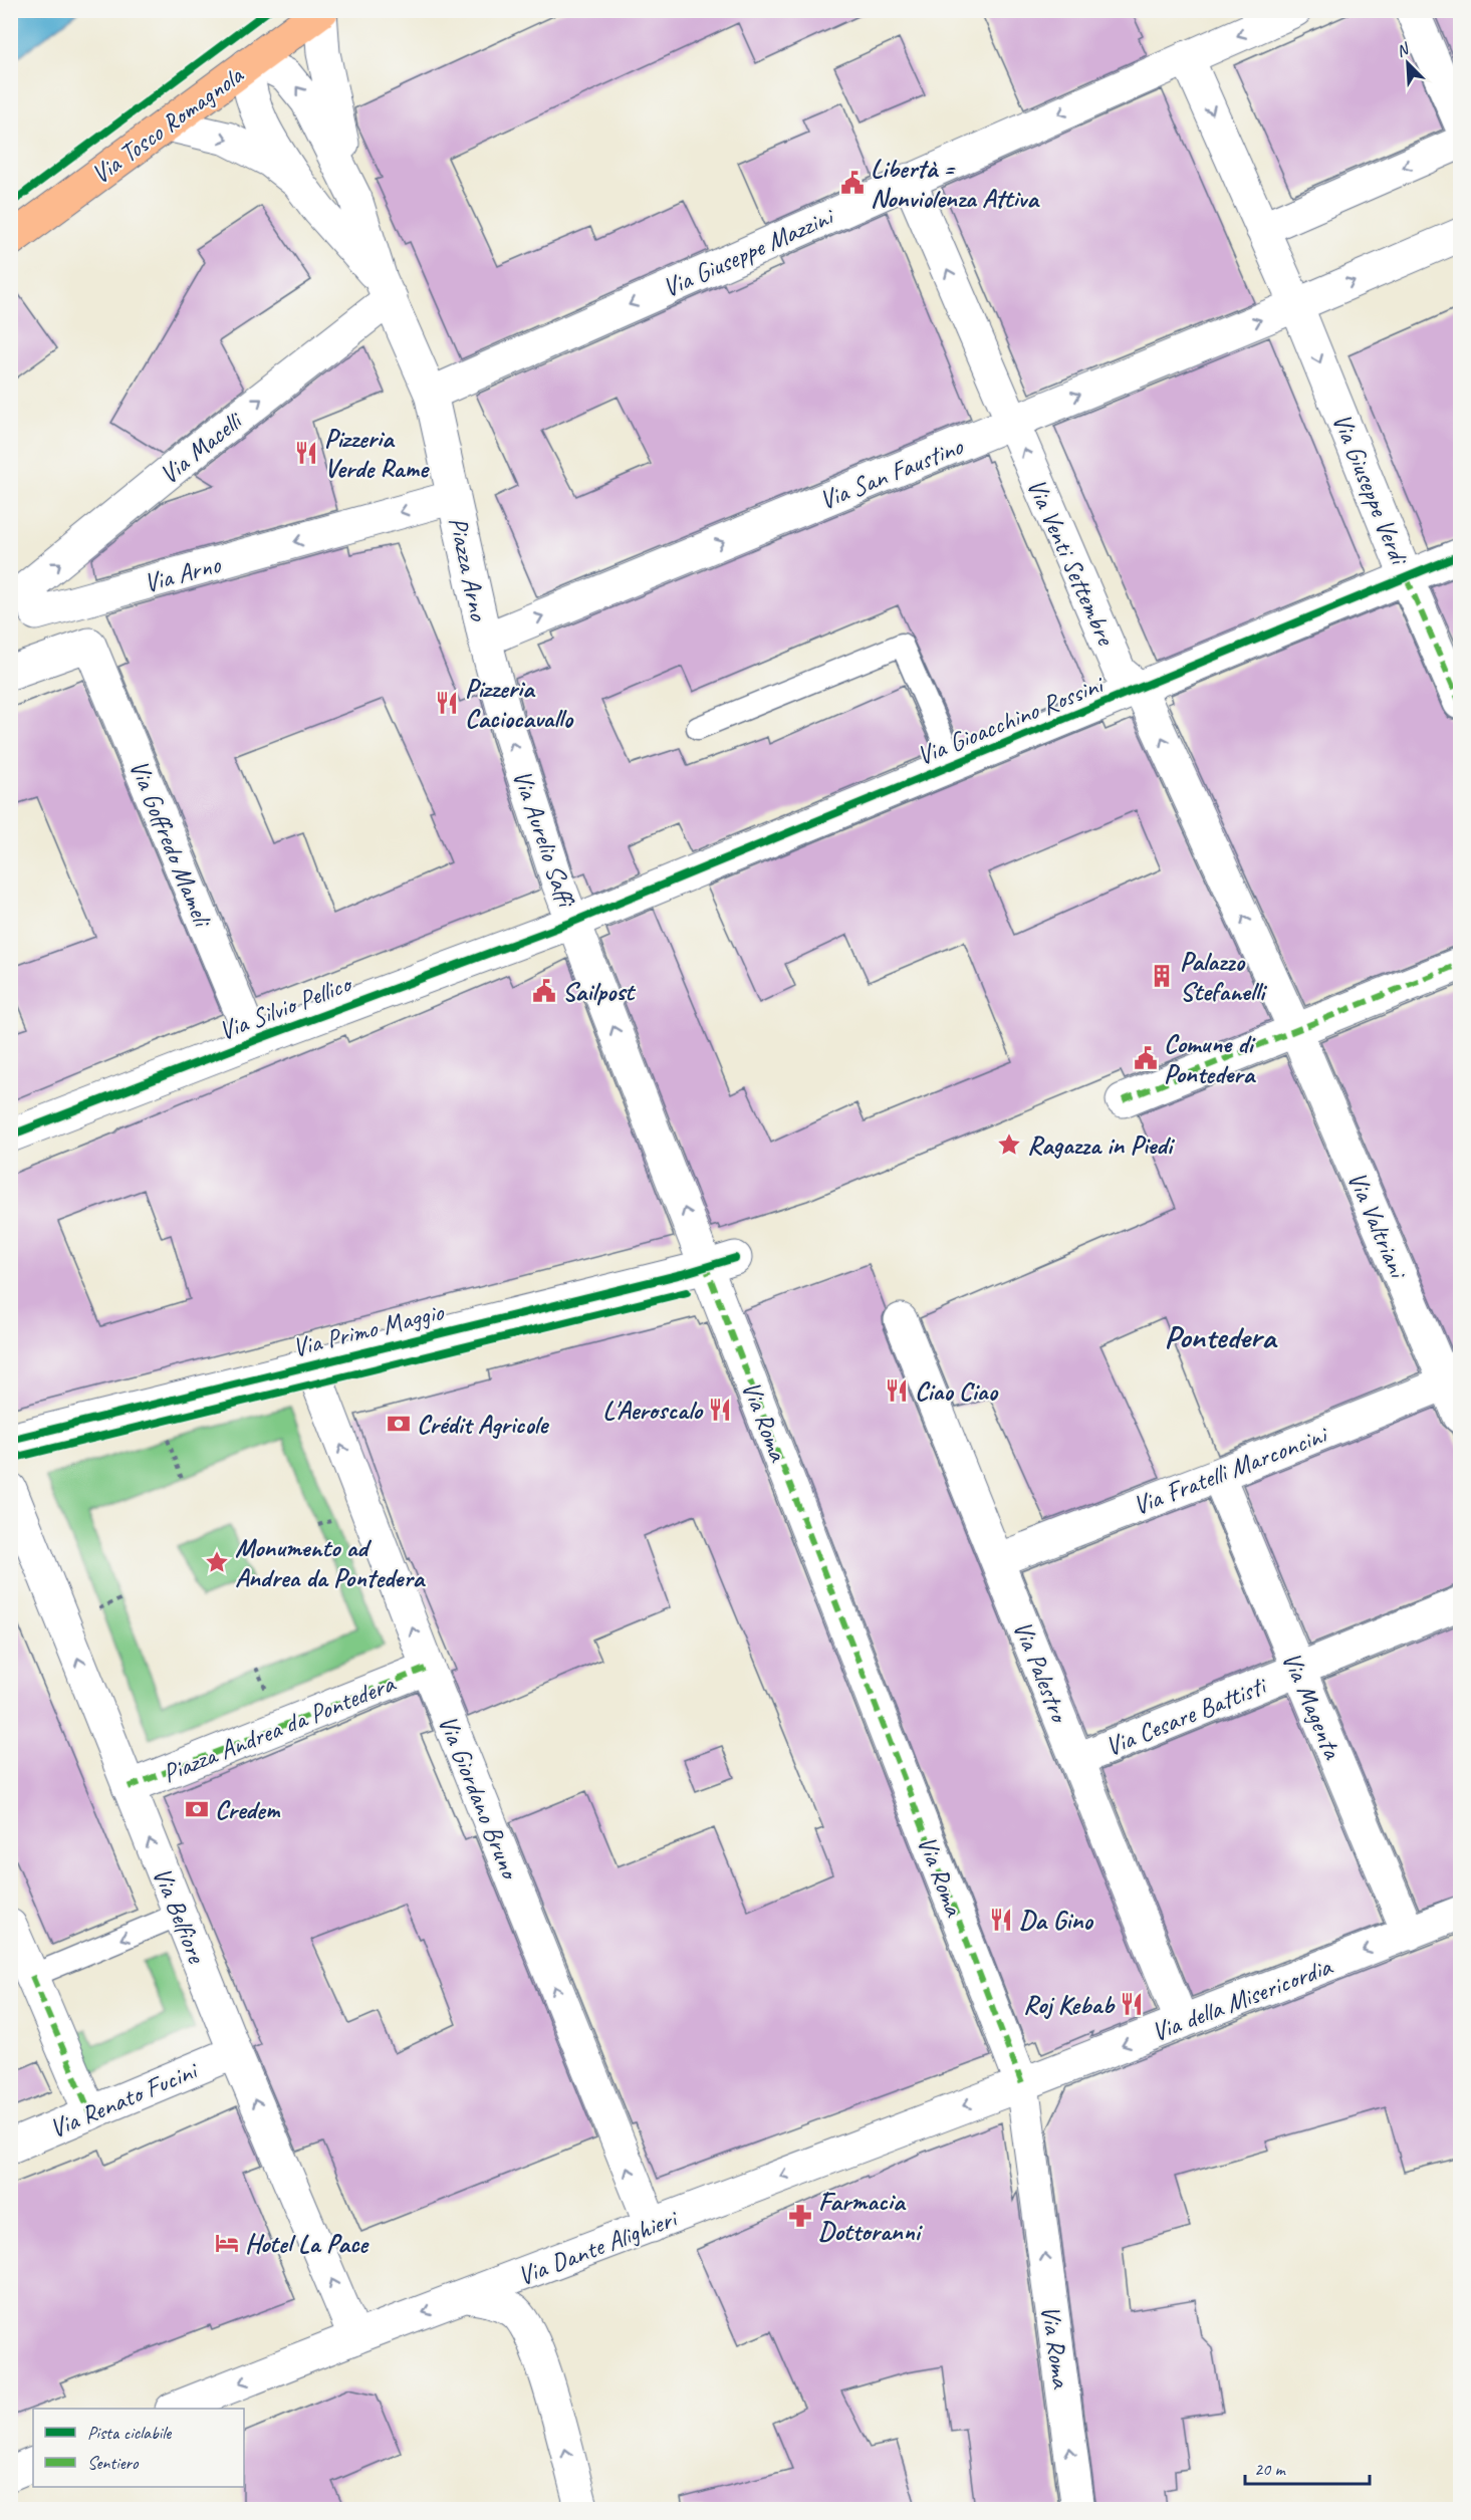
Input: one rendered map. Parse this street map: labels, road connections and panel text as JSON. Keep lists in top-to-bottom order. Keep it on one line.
{"streets":{"main road":["Via Tosco Romagnola"],"street":["Via Giuseppe Mazzini","Via Macelli","Via San Faustino","Via Giuseppe Verdi","Via Venti Settembre","Piazza Arno","Via Arno","Via Gioacchino Rossini","Via Aurelio Saffi","Via Goffredo Mameli","Via Silvio Pellico","Via Valtriani","Via Primo Maggio","Via Roma","Via Fratelli Marconcini","Via Palestro","Via Magenta","Via Cesare Battisti","Piazza Andrea da Pontedera","Via Giordano Bruno","Via Belfiore","Via della Misericordia","Via Renato Fucini","Via Dante Alighieri"]},"crossings":[["Via Giuseppe Mazzini","Via Venti Settembre"],["Via Giuseppe Mazzini","Piazza Arno"],["Via Macelli","Via Arno"],["Via San Faustino","Via Giuseppe Verdi"],["Via San Faustino","Via Venti Settembre"],["Via San Faustino","Piazza Arno"],["Via San Faustino","Via Aurelio Saffi"],["Via Giuseppe Verdi","Via Gioacchino Rossini"],["Via Venti Settembre","Via Gioacchino Rossini"],["Via Venti Settembre","Via Valtriani"],["Piazza Arno","Via Arno"],["Piazza Arno","Via Aurelio Saffi"],["Via Gioacchino Rossini","Via Aurelio Saffi"],["Via Gioacchino Rossini","Via Silvio Pellico"],["Via Aurelio Saffi","Via Silvio Pellico"],["Via Aurelio Saffi","Via Primo Maggio"],["Via Aurelio Saffi","Via Roma"],["Via Goffredo Mameli","Via Silvio Pellico"],["Via Valtriani","Via Fratelli Marconcini"],["Via Primo Maggio","Via Roma"],["Via Primo Maggio","Via Giordano Bruno"],["Via Roma","Via della Misericordia"],["Via Roma","Via Dante Alighieri"],["Via Fratelli Marconcini","Via Palestro"],["Via Fratelli Marconcini","Via Magenta"],["Via Palestro","Via Cesare Battisti"],["Via Palestro","Via della Misericordia"],["Via Magenta","Via Cesare Battisti"],["Via Magenta","Via della Misericordia"],["Piazza Andrea da Pontedera","Via Giordano Bruno"],["Piazza Andrea da Pontedera","Via Belfiore"],["Via Giordano Bruno","Via Dante Alighieri"],["Via Belfiore","Via Renato Fucini"],["Via Belfiore","Via Dante Alighieri"],["Via della Misericordia","Via Dante Alighieri"]],"one_way":["Via Giuseppe Mazzini","Via Macelli","Via San Faustino","Via Giuseppe Verdi","Via Venti Settembre","Via Arno","Via Aurelio Saffi","Via Giordano Bruno","Via Belfiore","Via della Misericordia","Via Dante Alighieri"],"districts":["Pontedera"],"places":{"public building":["Libertà = Nonviolenza Attiva","Sailpost","Comune di Pontedera"],"restaurant":["Pizzeria Verde Rame","Pizzeria Caciocavallo","Ciao Ciao","L'Aeroscalo","Da Gino","Roj Kebab"],"building":["Palazzo Stefanelli"],"place":["Ragazza in Piedi","Monumento ad Andrea da Pontedera"],"bank":["Crédit Agricole","Credem"],"pharmacy":["Farmacia Dottoranni"],"hotel":["Hotel La Pace"]},"legend":["Pista ciclabile","Sentiero"],"scale_bar":"20 m","north":"top left"}
